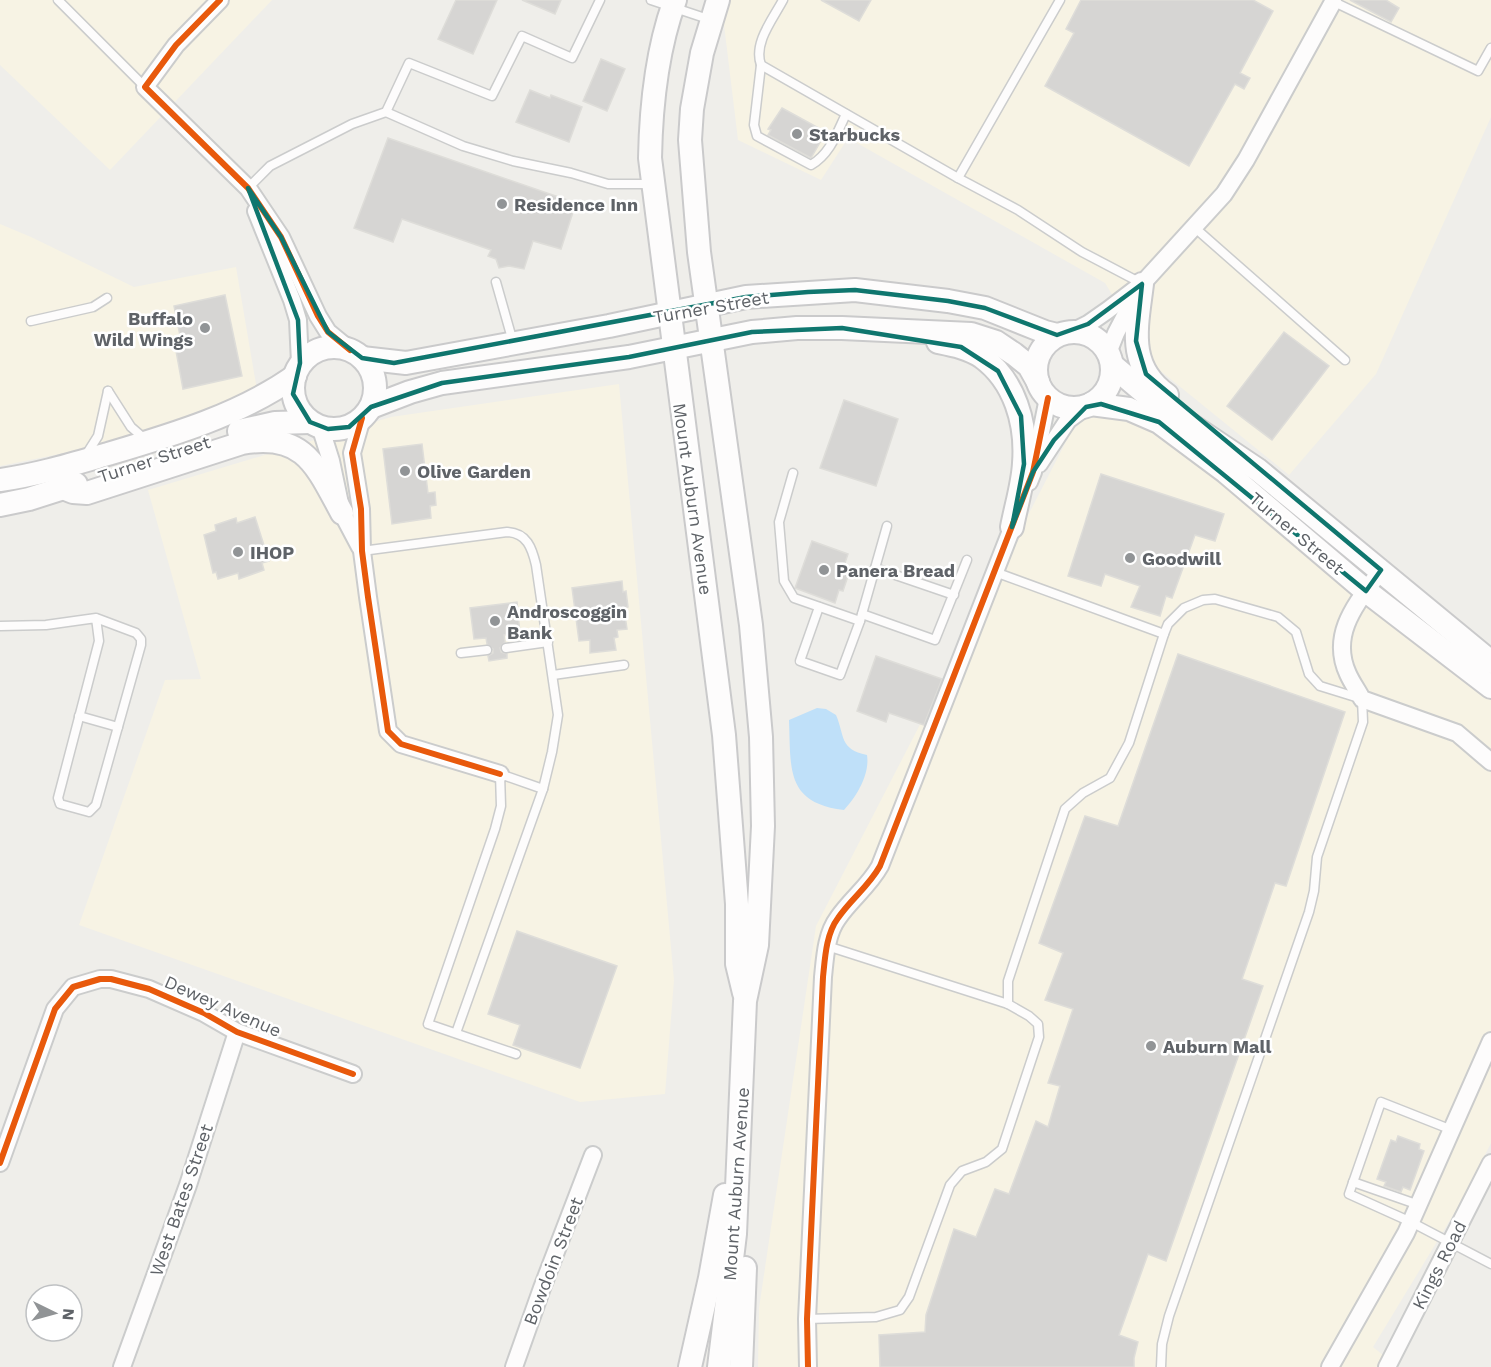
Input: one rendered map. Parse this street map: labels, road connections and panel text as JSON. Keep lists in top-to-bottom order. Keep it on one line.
{"streets":{"main road":["Turner Street","Mount Auburn Avenue"],"street":["Dewey Avenue","West Bates Street","Bowdoin Street","Kings Road"]},"crossings":[["Turner Street","Mount Auburn Avenue"],["Dewey Avenue","West Bates Street"]],"places":["Starbucks","Residence Inn","Buffalo Wild Wings","Olive Garden","IHOP","Goodwill","Panera Bread","Androscoggin Bank","Auburn Mall"],"north":"right"}
